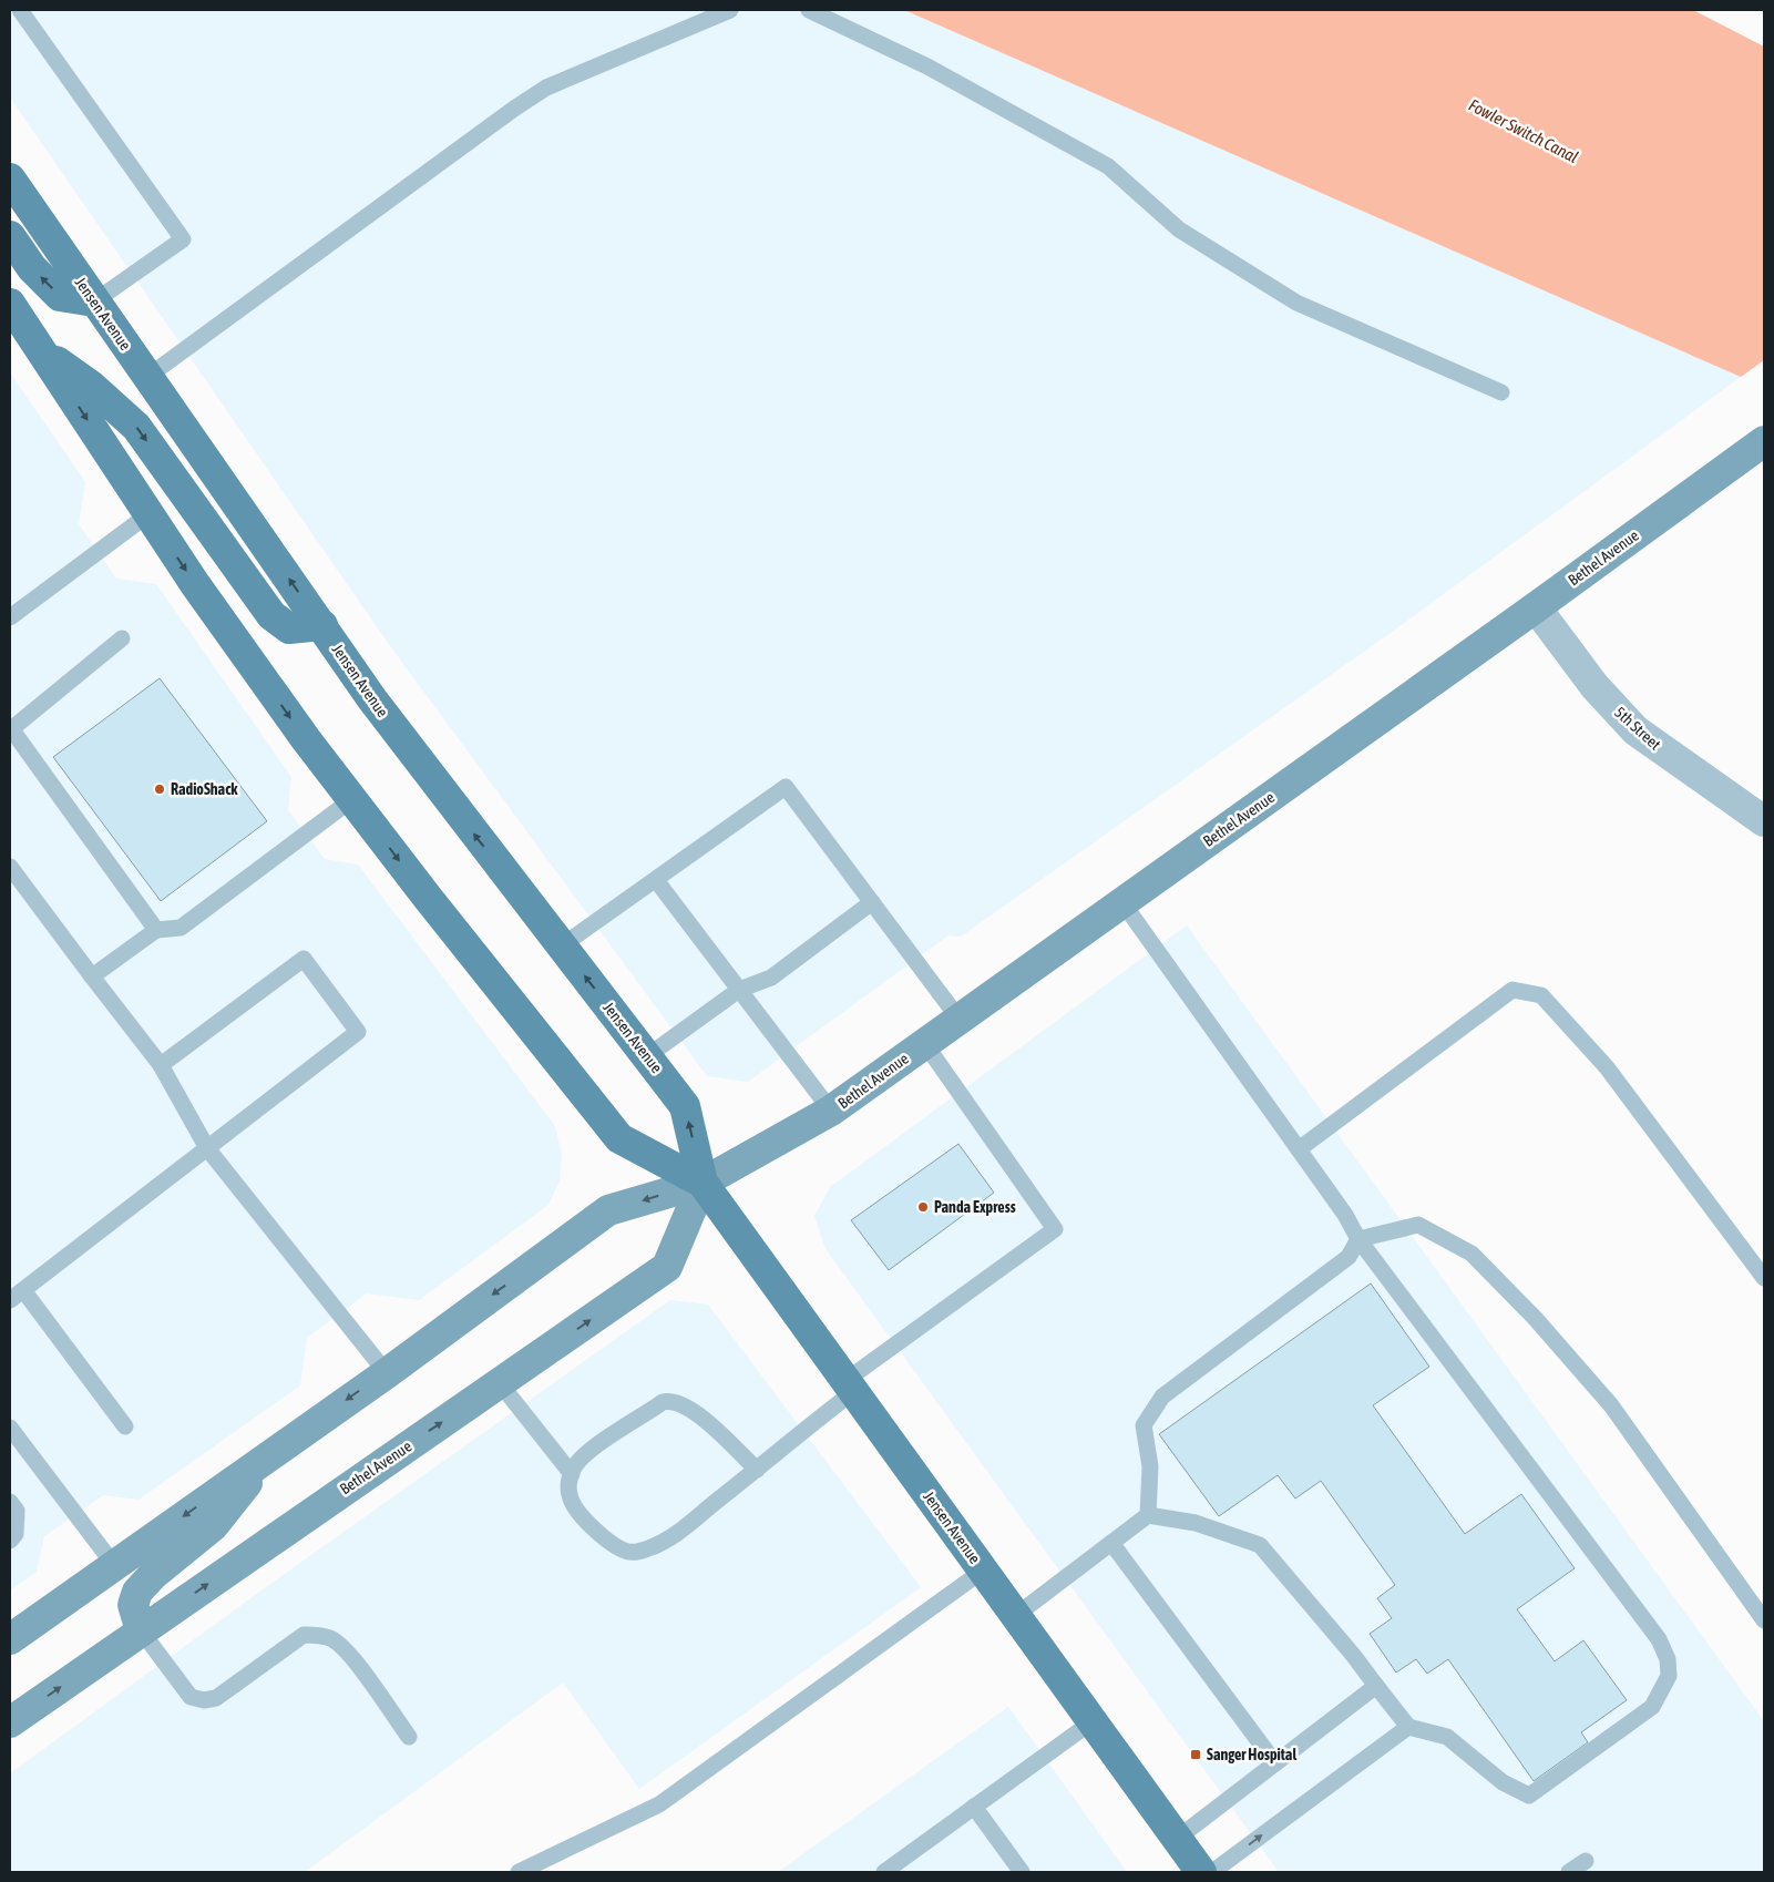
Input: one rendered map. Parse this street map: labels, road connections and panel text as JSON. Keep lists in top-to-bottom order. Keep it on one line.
{"streets":{"main road":["Jensen Avenue","Bethel Avenue"],"street":["5th Street"]},"crossings":[["Jensen Avenue","Bethel Avenue"],["Bethel Avenue","5th Street"]],"water":["Fowler Switch Canal"],"places":{"other":["RadioShack","Panda Express"],"transit":["Sanger Hospital"]}}
